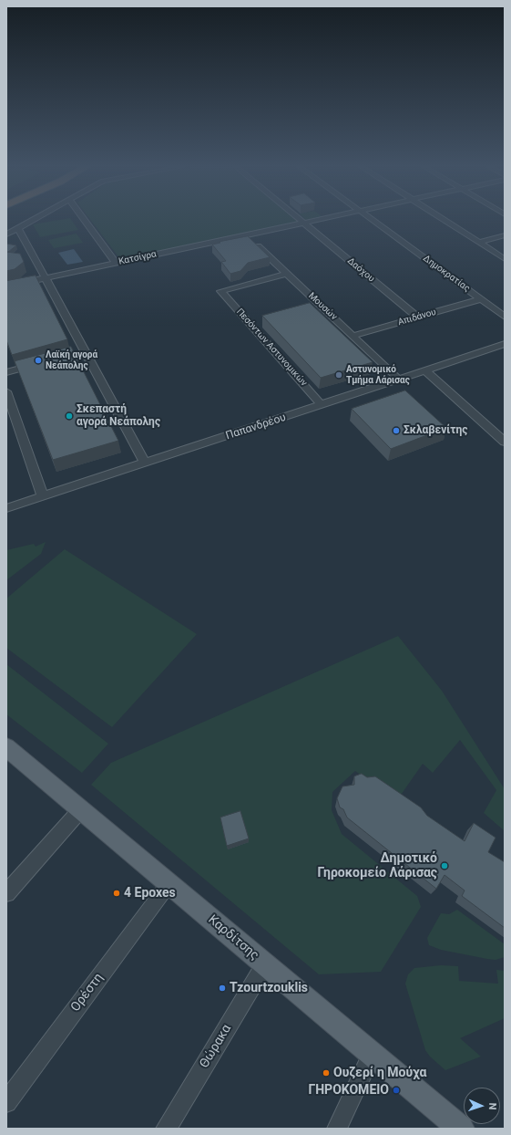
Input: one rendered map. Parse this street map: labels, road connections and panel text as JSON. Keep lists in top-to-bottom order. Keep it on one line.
{"streets":{"main road":["Καρδίτσης"],"street":["Κατσίγρα","Δαόχου","Δημοκρατίας","Μουσών","Απιδάνου","Πεσόντων Αστυνομικών","Παπανδρέου","Ορέστη","Θώρακα"]},"crossings":[["Κατσίγρα","Δαόχου"],["Κατσίγρα","Μουσών"],["Δαόχου","Απιδάνου"],["Δημοκρατίας","Απιδάνου"],["Μουσών","Απιδάνου"],["Μουσών","Πεσόντων Αστυνομικών"],["Μουσών","Παπανδρέου"],["Πεσόντων Αστυνομικών","Παπανδρέου"],["Καρδίτσης","Ορέστη"],["Καρδίτσης","Θώρακα"]],"places":["Λαϊκή αγορά Νεάπολης","Αστυνομικό Τμήμα Λάρισας","Σκεπαστή αγορά Νεάπολης","Σκλαβενίτης","Δημοτικό Γηροκομείο Λάρισας","4 Epoxes","Tzourtzouklis","Ουζερί η Μούχα","ΓΗΡΟΚΟΜΕΙΟ"],"north":"right"}
